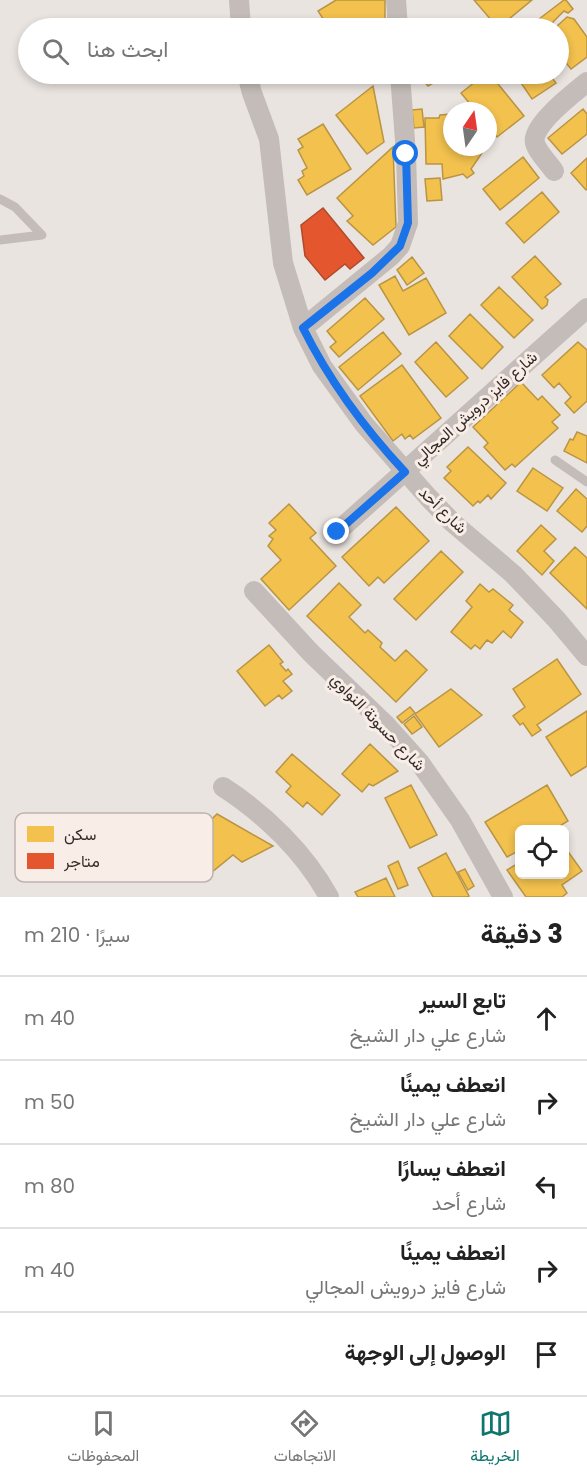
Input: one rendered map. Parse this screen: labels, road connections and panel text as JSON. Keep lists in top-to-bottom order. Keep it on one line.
{"streets":{"street":["شارع فايز درويش المجالي","شارع أحد","شارع حسونة النواوي"]},"crossings":[["شارع فايز درويش المجالي","شارع أحد"]],"legend":["سكن","متاجر"],"north":"top","page":{"search":"ابحث هنا","heading":["3 دقيقة","سيرًا · 210 m"],"list":[["تابع السير","شارع علي دار الشيخ","40 m"],["انعطف يمينًا","شارع علي دار الشيخ","50 m"],["انعطف يسارًا","شارع أحد","80 m"],["انعطف يمينًا","شارع فايز درويش المجالي","40 m"],"الوصول إلى الوجهة"],"nav":["الخريطة","الاتجاهات","المحفوظات"]}}
